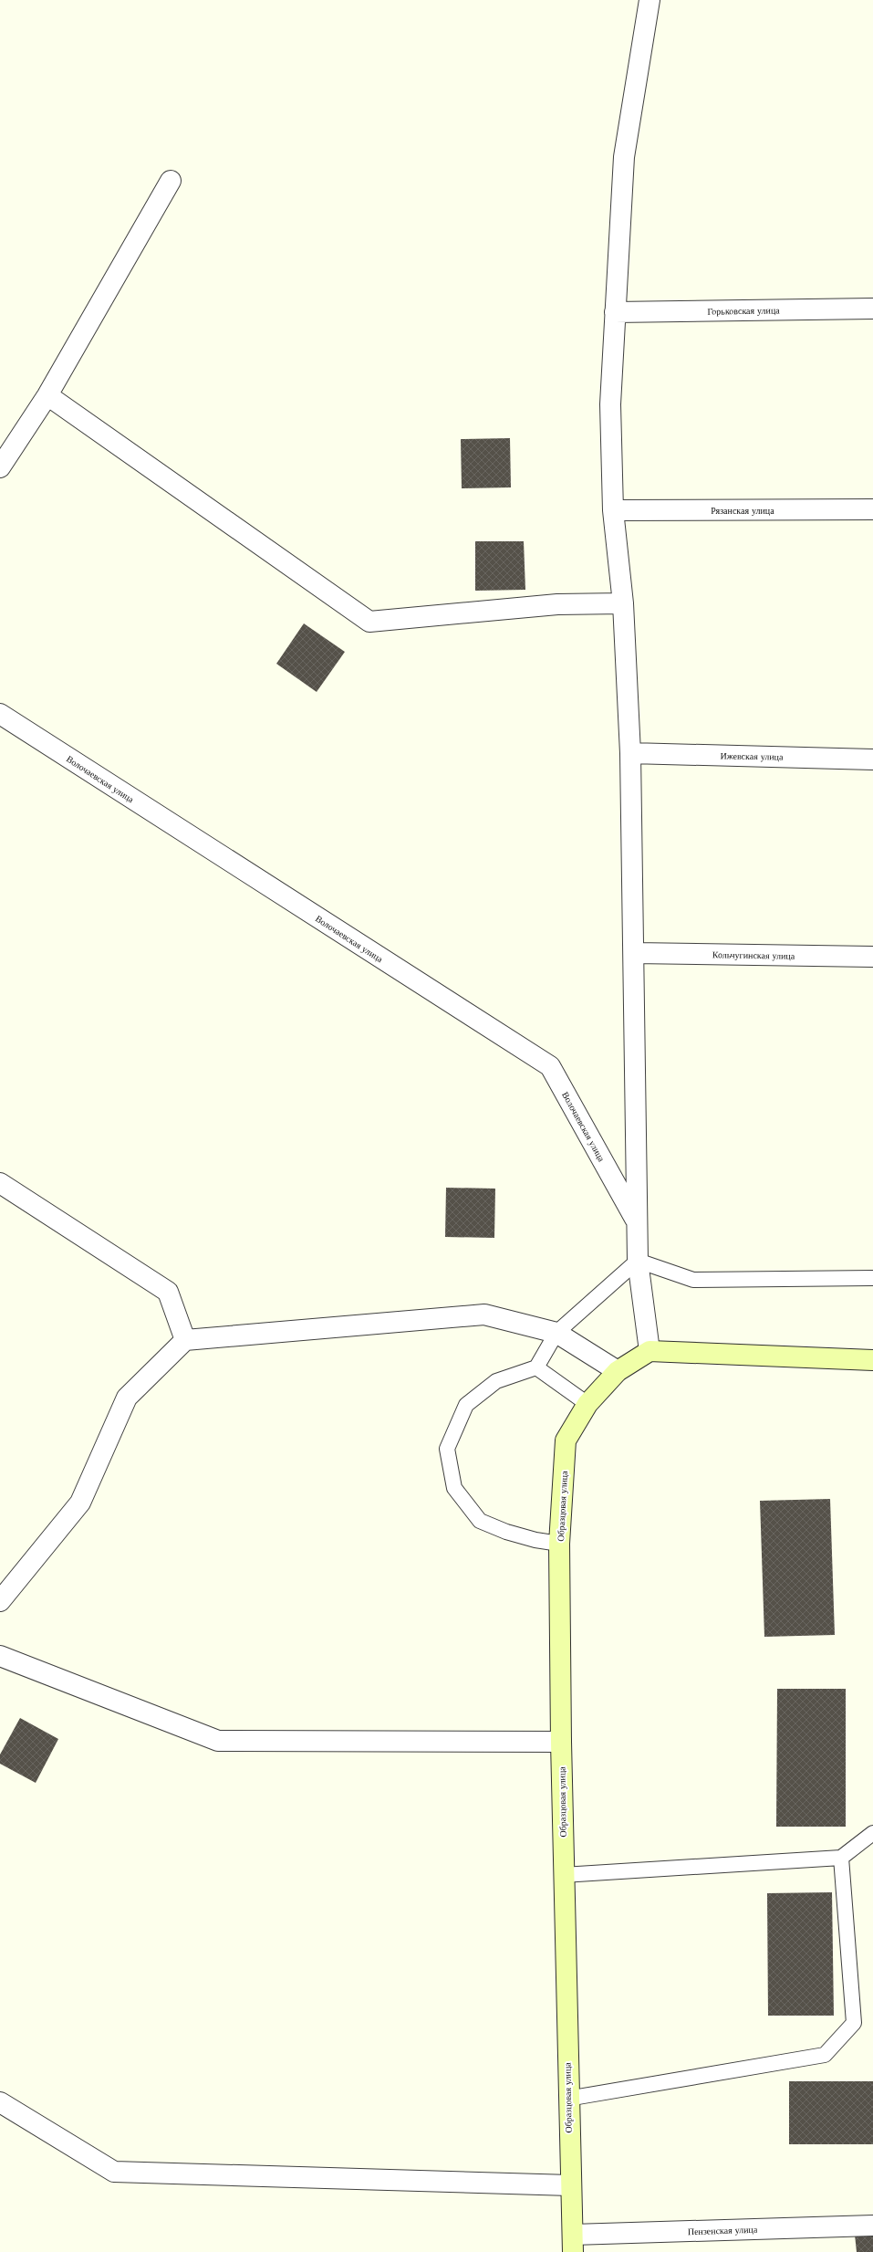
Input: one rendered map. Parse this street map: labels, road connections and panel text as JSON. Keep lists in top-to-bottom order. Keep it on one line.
{"streets":{"main road":["Образцовая улица"],"street":["Горьковская улица","Рязанская улица","Ижевская улица","Волочаевская улица","Кольчугинская улица","Пензенская улица"]},"crossings":[["Образцовая улица","Пензенская улица"]]}
